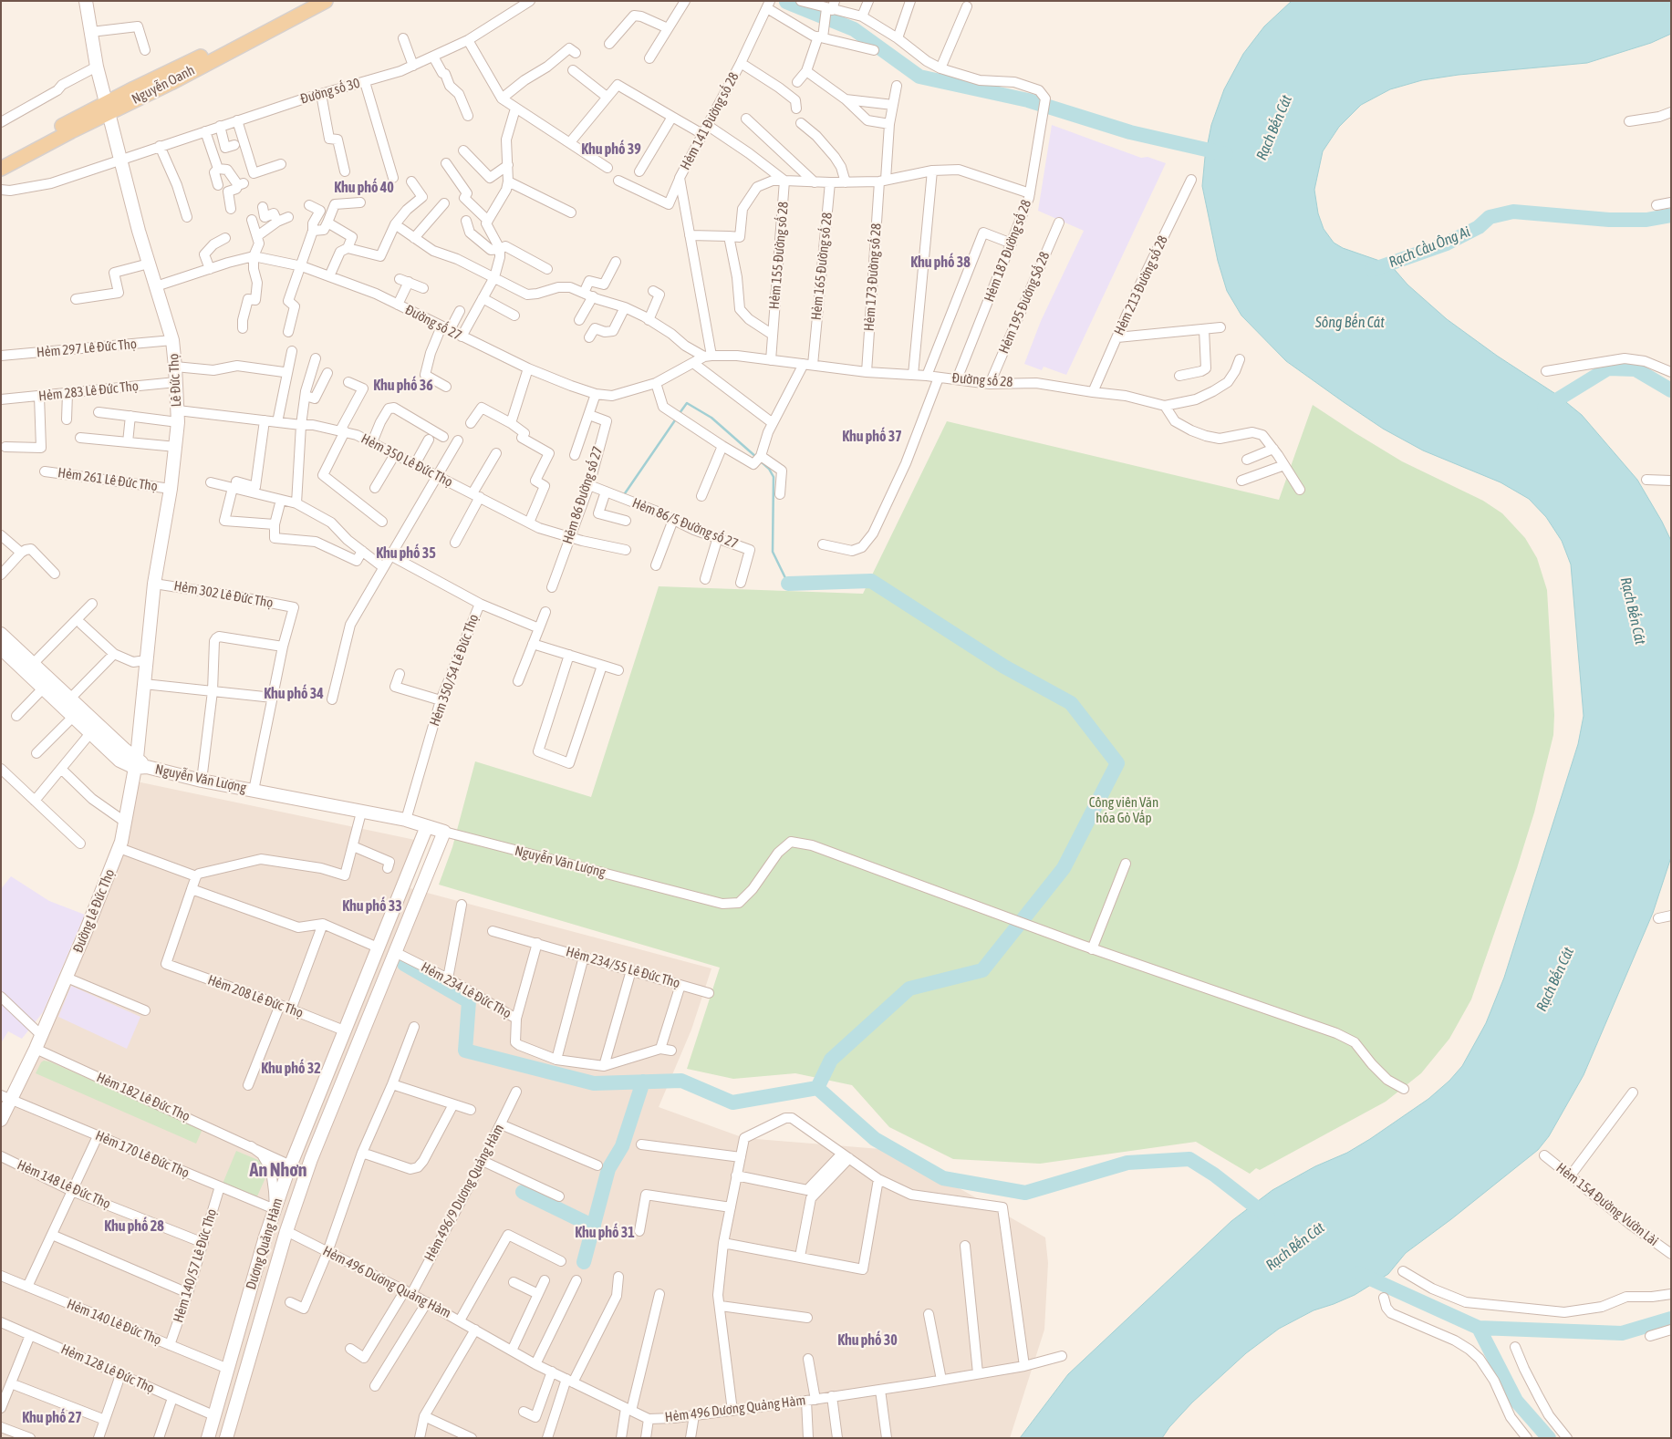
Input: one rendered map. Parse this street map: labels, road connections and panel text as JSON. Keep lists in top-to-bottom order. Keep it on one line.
{"streets":{"main road":["Nguyễn Oanh"],"street":["Đường số 30","Hẻm 141 Đường số 28","Hẻm 187 Đường số 28","Hẻm 155 Đường số 28","Hẻm 165 Đường số 28","Hẻm 173 Đường số 28","Hẻm 213 Đường số 28","Hẻm 195 Đường Số 28","Đường số 27","Hẻm 297 Lê Đức Thọ","Lê Đức Thọ","Đường số 28","Hẻm 283 Lê Đức Thọ","Hẻm 350 Lê Đức Thọ","Hẻm 261 Lê Đức Thọ","Hẻm 86 Đường số 27","Hẻm 86/5 Đường số 27","Hẻm 302 Lê Đức Thọ","Hẻm 350/54 Lê Đức Thọ","Nguyễn Văn Lượng","Đường Lê Đức Thọ","Hẻm 234/55 Lê Đức Thọ","Hẻm 234 Lê Đức Thọ","Hẻm 208 Lê Đức Thọ","Hẻm 182 Lê Đức Thọ","Hẻm 170 Lê Đức Thọ","Hẻm 148 Lê Đức Thọ","Hẻm 496/9 Dương Quảng Hàm","Hẻm 154 Đường Vườn Lài","Dương Quảng Hàm","Hẻm 140/57 Lê Đức Thọ","Hẻm 496 Dương Quảng Hàm","Hẻm 140 Lê Đức Thọ","Hẻm 128 Lê Đức Thọ"]},"crossings":[["Nguyễn Oanh","Lê Đức Thọ"],["Đường số 30","Lê Đức Thọ"],["Hẻm 141 Đường số 28","Đường số 27"],["Hẻm 141 Đường số 28","Đường số 28"],["Hẻm 187 Đường số 28","Đường số 28"],["Hẻm 155 Đường số 28","Đường số 28"],["Hẻm 165 Đường số 28","Đường số 28"],["Hẻm 173 Đường số 28","Đường số 28"],["Hẻm 213 Đường số 28","Đường số 28"],["Hẻm 195 Đường Số 28","Đường số 28"],["Đường số 27","Lê Đức Thọ"],["Đường số 27","Đường số 28"],["Hẻm 297 Lê Đức Thọ","Lê Đức Thọ"],["Lê Đức Thọ","Hẻm 283 Lê Đức Thọ"],["Lê Đức Thọ","Hẻm 350 Lê Đức Thọ"],["Lê Đức Thọ","Hẻm 261 Lê Đức Thọ"],["Lê Đức Thọ","Hẻm 302 Lê Đức Thọ"],["Lê Đức Thọ","Nguyễn Văn Lượng"],["Lê Đức Thọ","Đường Lê Đức Thọ"],["Hẻm 350 Lê Đức Thọ","Hẻm 86 Đường số 27"],["Hẻm 86 Đường số 27","Hẻm 86/5 Đường số 27"],["Hẻm 350/54 Lê Đức Thọ","Nguyễn Văn Lượng"],["Nguyễn Văn Lượng","Đường Lê Đức Thọ"],["Nguyễn Văn Lượng","Dương Quảng Hàm"],["Đường Lê Đức Thọ","Hẻm 182 Lê Đức Thọ"],["Hẻm 234 Lê Đức Thọ","Dương Quảng Hàm"],["Hẻm 208 Lê Đức Thọ","Dương Quảng Hàm"],["Hẻm 182 Lê Đức Thọ","Hẻm 170 Lê Đức Thọ"],["Hẻm 182 Lê Đức Thọ","Dương Quảng Hàm"],["Hẻm 170 Lê Đức Thọ","Dương Quảng Hàm"],["Hẻm 170 Lê Đức Thọ","Hẻm 140/57 Lê Đức Thọ"],["Hẻm 148 Lê Đức Thọ","Hẻm 140/57 Lê Đức Thọ"],["Hẻm 496/9 Dương Quảng Hàm","Hẻm 496 Dương Quảng Hàm"],["Dương Quảng Hàm","Hẻm 496 Dương Quảng Hàm"],["Dương Quảng Hàm","Hẻm 140 Lê Đức Thọ"],["Dương Quảng Hàm","Hẻm 128 Lê Đức Thọ"],["Hẻm 140/57 Lê Đức Thọ","Hẻm 140 Lê Đức Thọ"]],"districts":["Khu phố 39","Khu phố 40","Khu phố 38","Khu phố 36","Khu phố 37","Khu phố 35","Khu phố 34","Khu phố 33","Khu phố 32","An Nhơn","Khu phố 28","Khu phố 31","Khu phố 30","Khu phố 27"],"water":["Rạch Bến Cát","Rạch Cầu Ông Ai","Sông Bến Cát"],"parks":["Công viên Văn hóa Gò Vấp"]}
